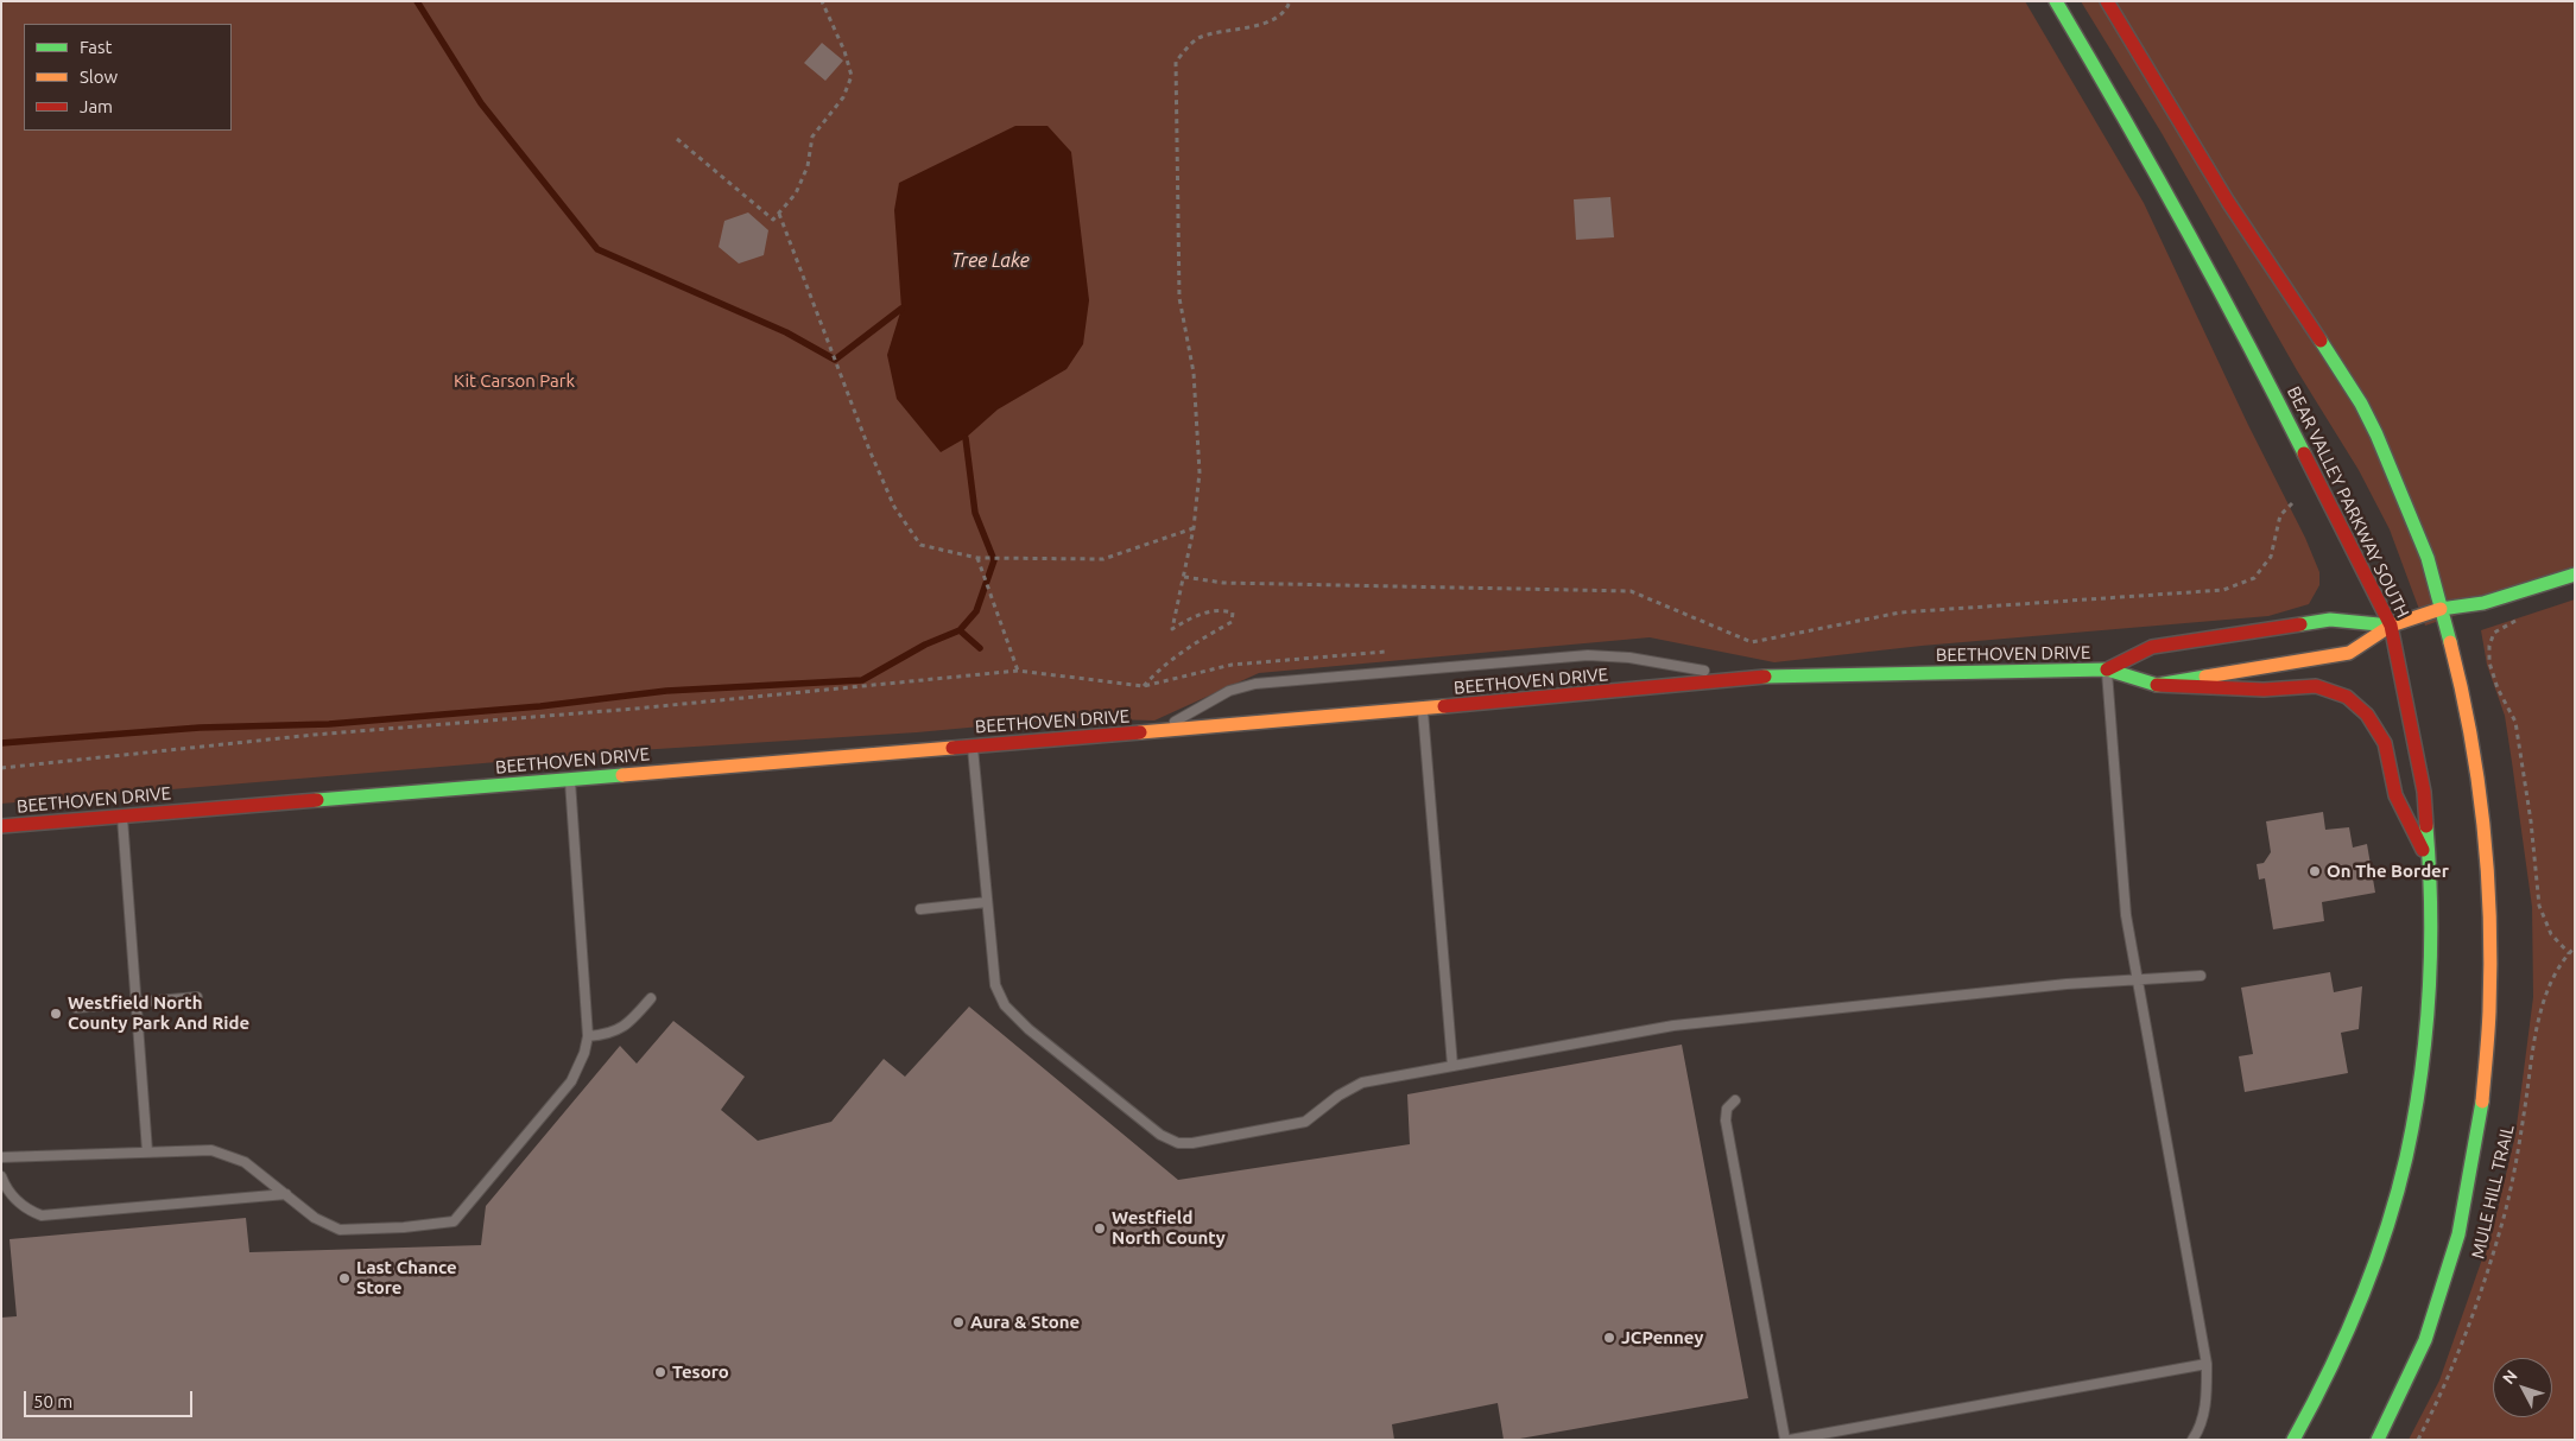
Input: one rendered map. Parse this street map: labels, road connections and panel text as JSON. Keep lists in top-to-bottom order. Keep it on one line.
{"streets":{"main road":["BEAR VALLEY PARKWAY SOUTH","BEETHOVEN DRIVE"],"path":["MULE HILL TRAIL"]},"crossings":[["BEAR VALLEY PARKWAY SOUTH","BEETHOVEN DRIVE"]],"water":["Tree Lake"],"parks":["Kit Carson Park"],"places":["On The Border","Westfield North County Park And Ride","Westfield North County","Last Chance Store","Aura & Stone","JCPenney","Tesoro"],"legend":["Fast","Slow","Jam"],"scale_bar":"50 m","north":"top left"}
